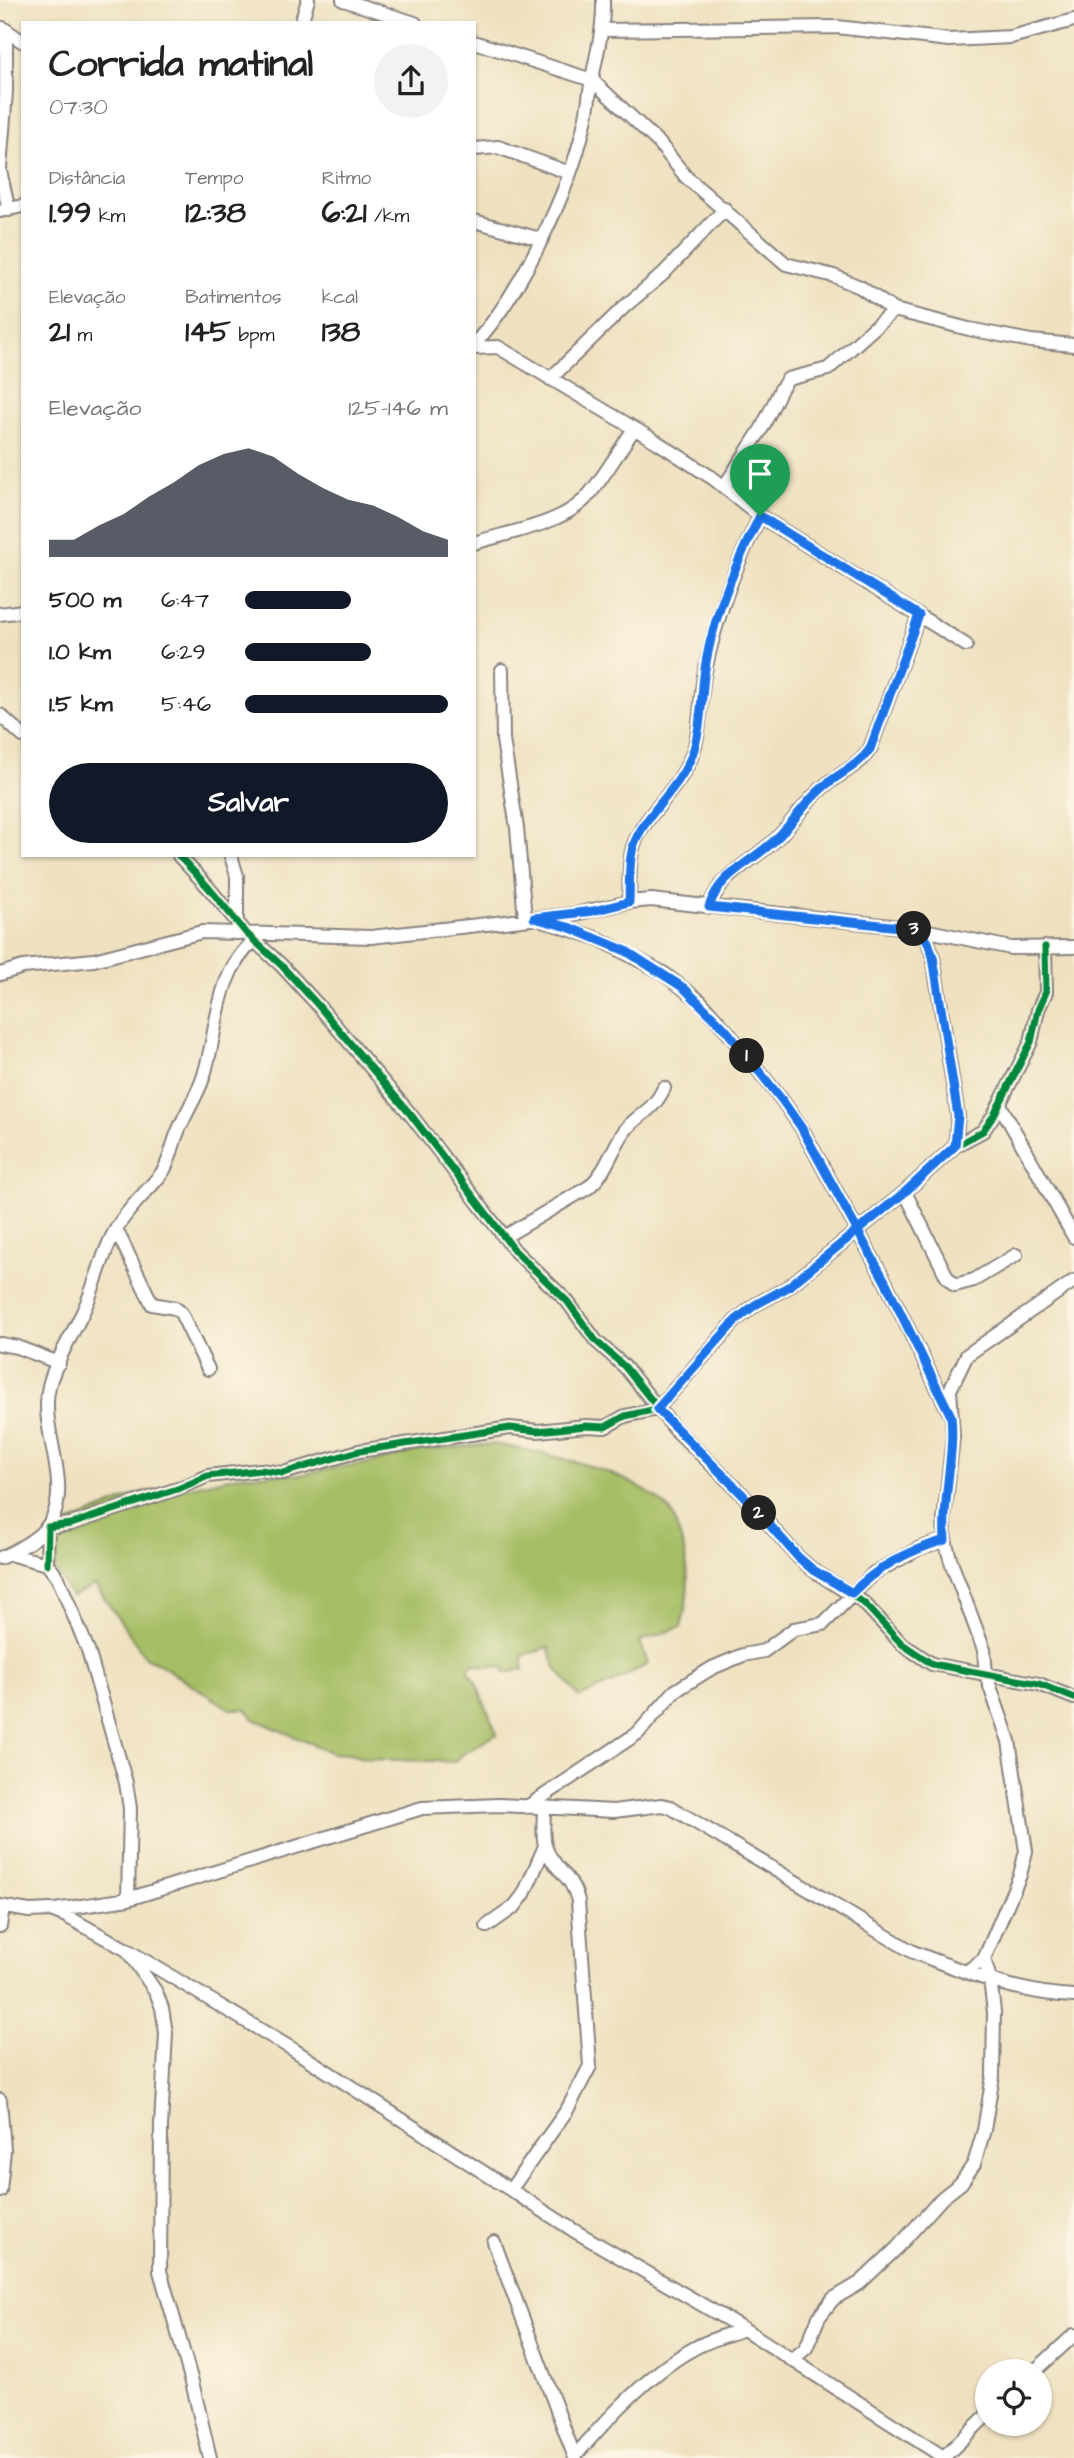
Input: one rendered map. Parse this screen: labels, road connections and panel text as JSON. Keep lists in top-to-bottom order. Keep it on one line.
{"page":{"heading":["Corrida matinal","07:30"],"stats":[["Distância","1.99 km"],["Tempo","12:38"],["Ritmo","6:21 /km"],["Elevação","21 m"],["Batimentos","145 bpm"],["kcal","138"]],"chart":["Elevação","125–146 m"],"list":[{"name":"500 m","note":"6:47"},{"name":"1.0 km","note":"6:29"},{"name":"1.5 km","note":"5:46"}],"buttons":"Salvar","pins":["3","1","2"]}}
